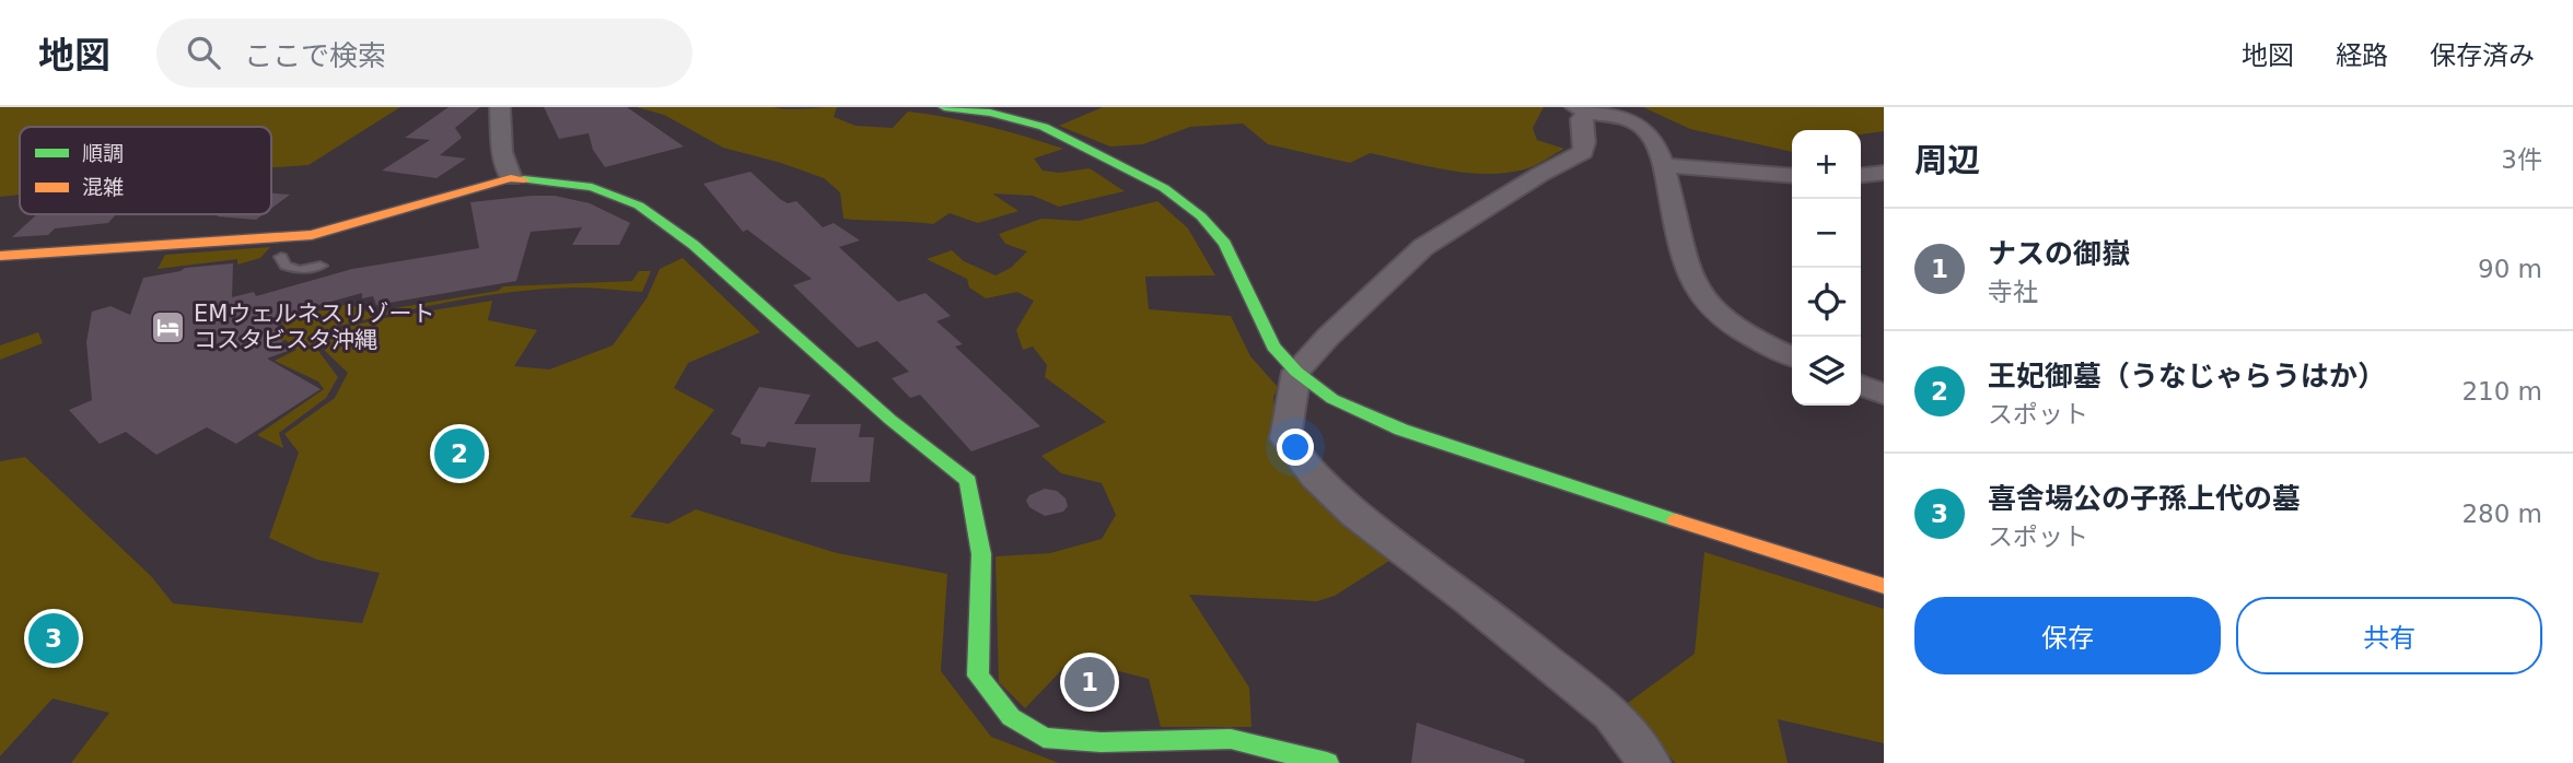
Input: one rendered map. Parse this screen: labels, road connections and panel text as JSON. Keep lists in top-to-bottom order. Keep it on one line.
{"places":{"hotel":["EMウェルネスリゾート コスタビスタ沖縄"]},"legend":["順調","混雑"],"page":{"header":"地図","search":"ここで検索","nav":["地図","経路","保存済み"],"heading":["周辺","3件"],"map_buttons":["+","−"],"list":[{"mark":"1","name":"ナスの御嶽","note":"寺社","value":"90 m"},{"mark":"2","name":"王妃御墓（うなじゃらうはか）","note":"スポット","value":"210 m"},{"mark":"3","name":"喜舎場公の子孫上代の墓","note":"スポット","value":"280 m"}],"pins":["2","3","1"],"buttons":["保存","共有"]}}
